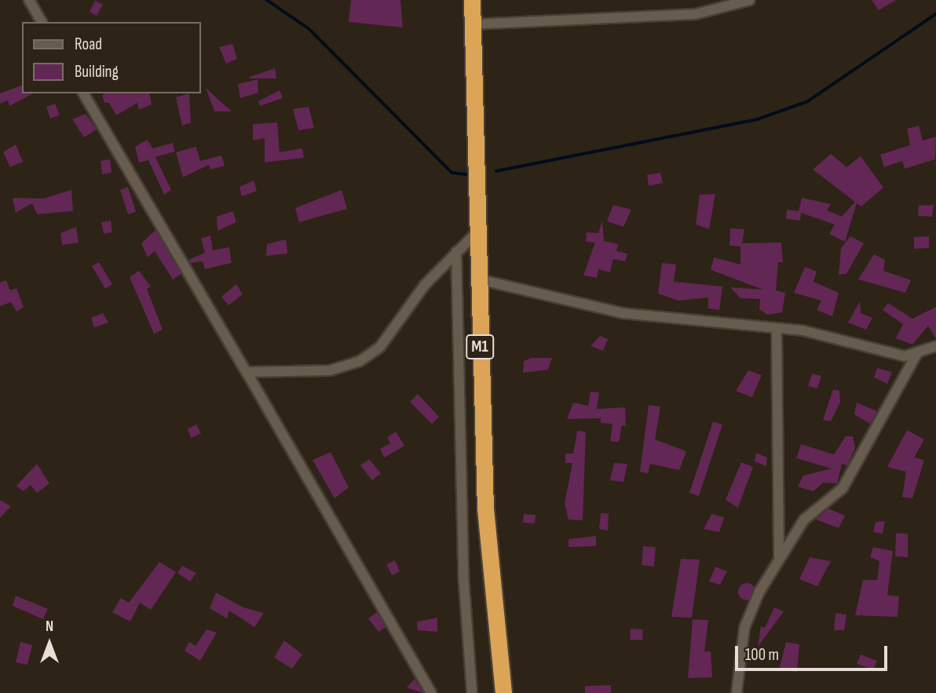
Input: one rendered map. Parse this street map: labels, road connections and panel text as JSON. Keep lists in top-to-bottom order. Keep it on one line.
{"streets":{"highway":["M1"]},"legend":["Road","Building"],"scale_bar":"100 m","north":"top"}
